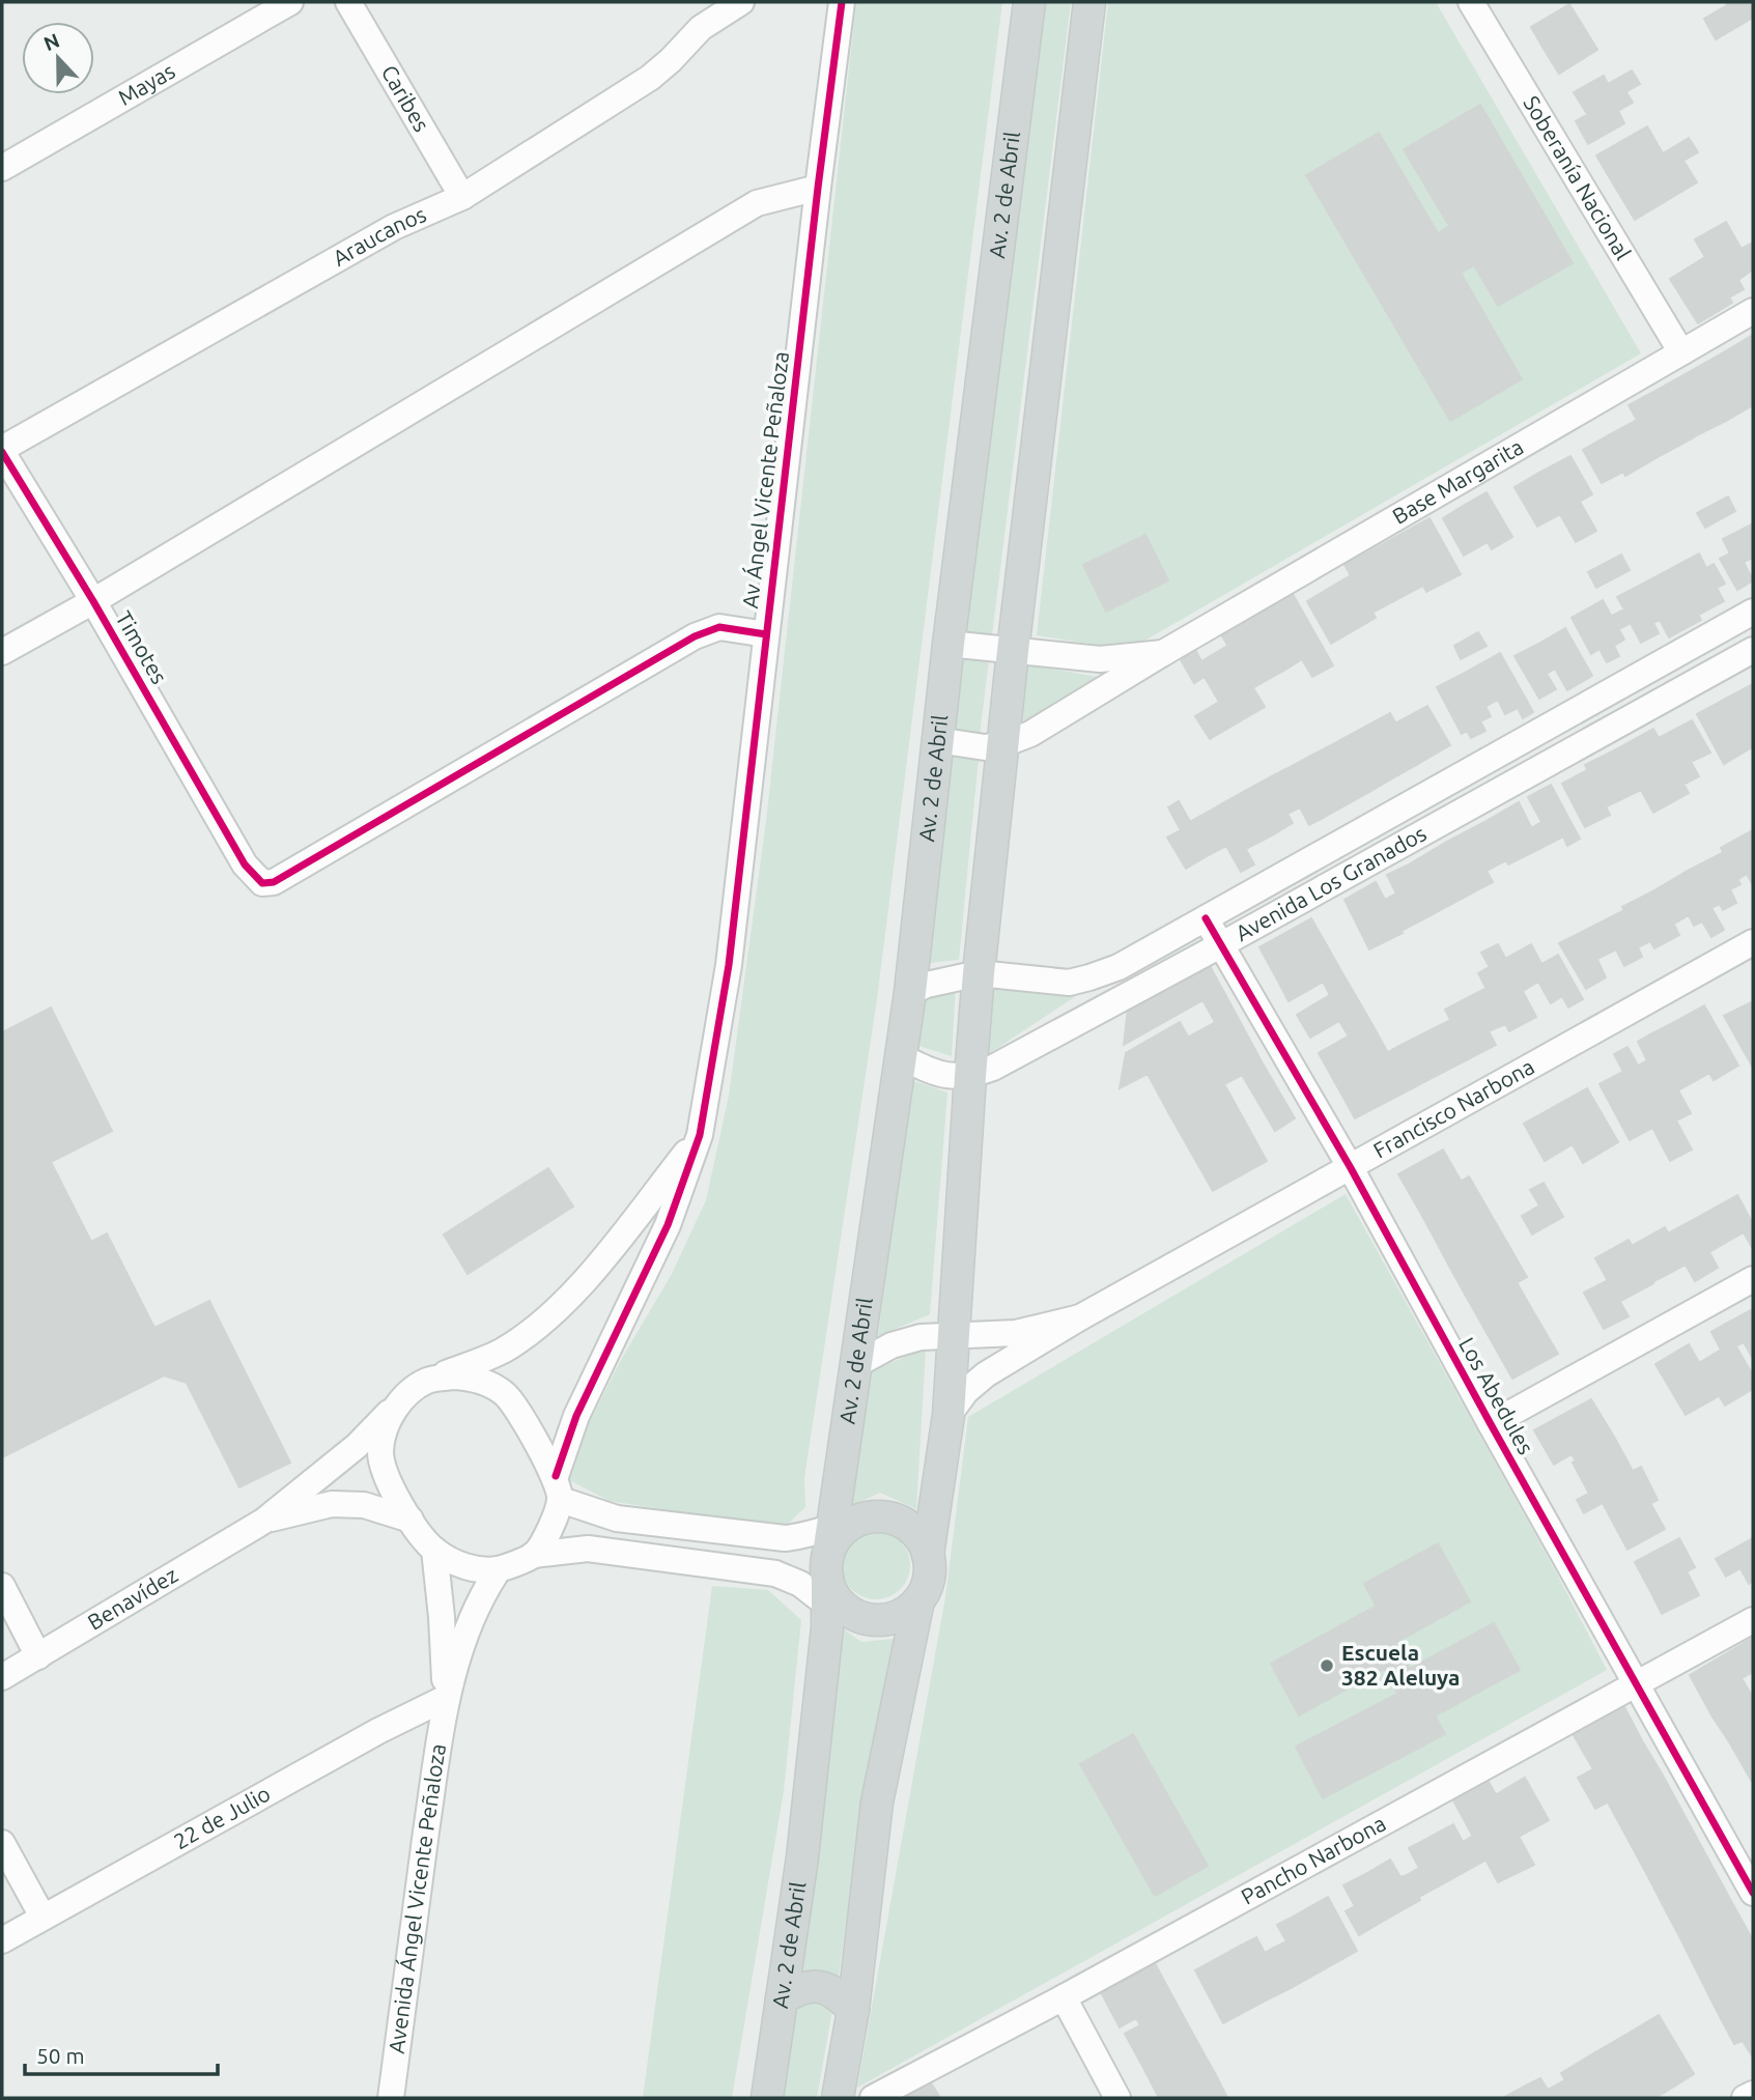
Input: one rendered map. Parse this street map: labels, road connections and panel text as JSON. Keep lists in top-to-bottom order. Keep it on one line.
{"streets":{"main road":["Av. 2 de Abril"],"street":["Mayas","Caribes","Soberanía Nacional","Araucanos","Av Ángel Vicente Peñaloza","Base Margarita","Timotes","Avenida Los Granados","Francisco Narbona","Los Abedules","Benavídez","22 de Julio","Pancho Narbona","Avenida Ángel Vicente Peñaloza"]},"crossings":[["Caribes","Araucanos"],["Soberanía Nacional","Base Margarita"],["Av. 2 de Abril","Base Margarita"],["Av. 2 de Abril","Avenida Los Granados"],["Av. 2 de Abril","Francisco Narbona"],["Araucanos","Timotes"],["Av Ángel Vicente Peñaloza","Timotes"],["Avenida Los Granados","Los Abedules"],["Francisco Narbona","Los Abedules"],["Los Abedules","Pancho Narbona"],["Benavídez","Avenida Ángel Vicente Peñaloza"],["22 de Julio","Avenida Ángel Vicente Peñaloza"]],"places":["Escuela 382 Aleluya"],"scale_bar":"50 m","north":"top"}
